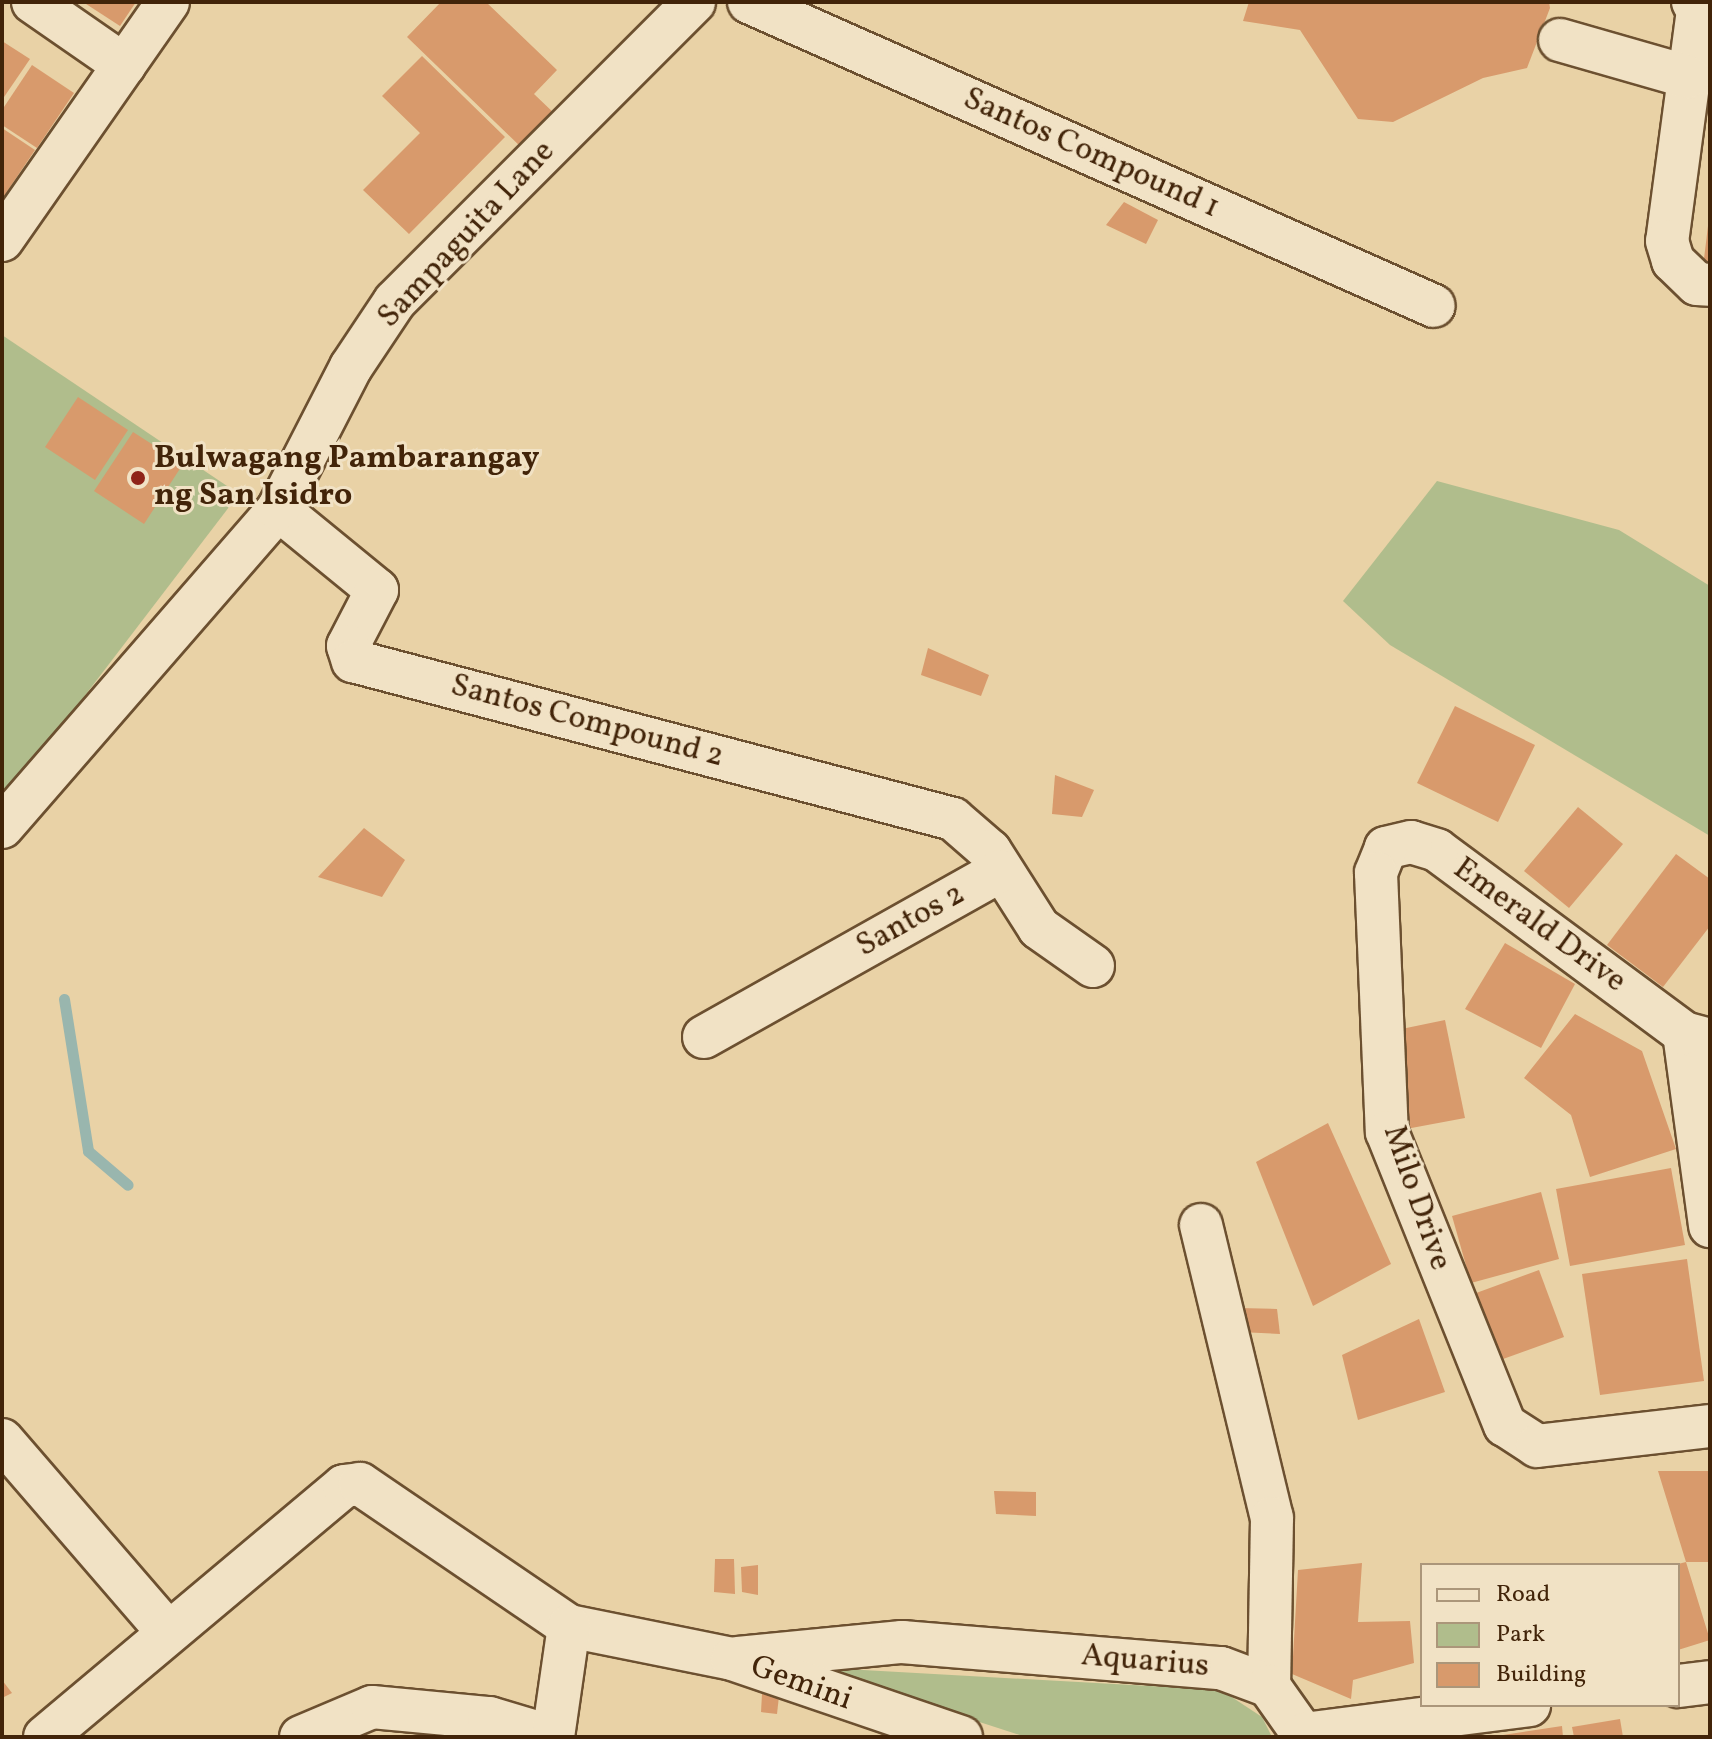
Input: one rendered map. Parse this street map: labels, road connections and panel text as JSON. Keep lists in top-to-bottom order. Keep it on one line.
{"streets":{"street":["Santos Compound 1","Sampaguita Lane","Santos Compound 2","Santos 2","Emerald Drive","Milo Drive","Aquarius","Gemini"]},"crossings":[["Sampaguita Lane","Santos Compound 2"],["Santos Compound 2","Santos 2"],["Emerald Drive","Milo Drive"],["Aquarius","Gemini"]],"places":["Bulwagang Pambarangay ng San Isidro"],"legend":["Road","Park","Building"]}
